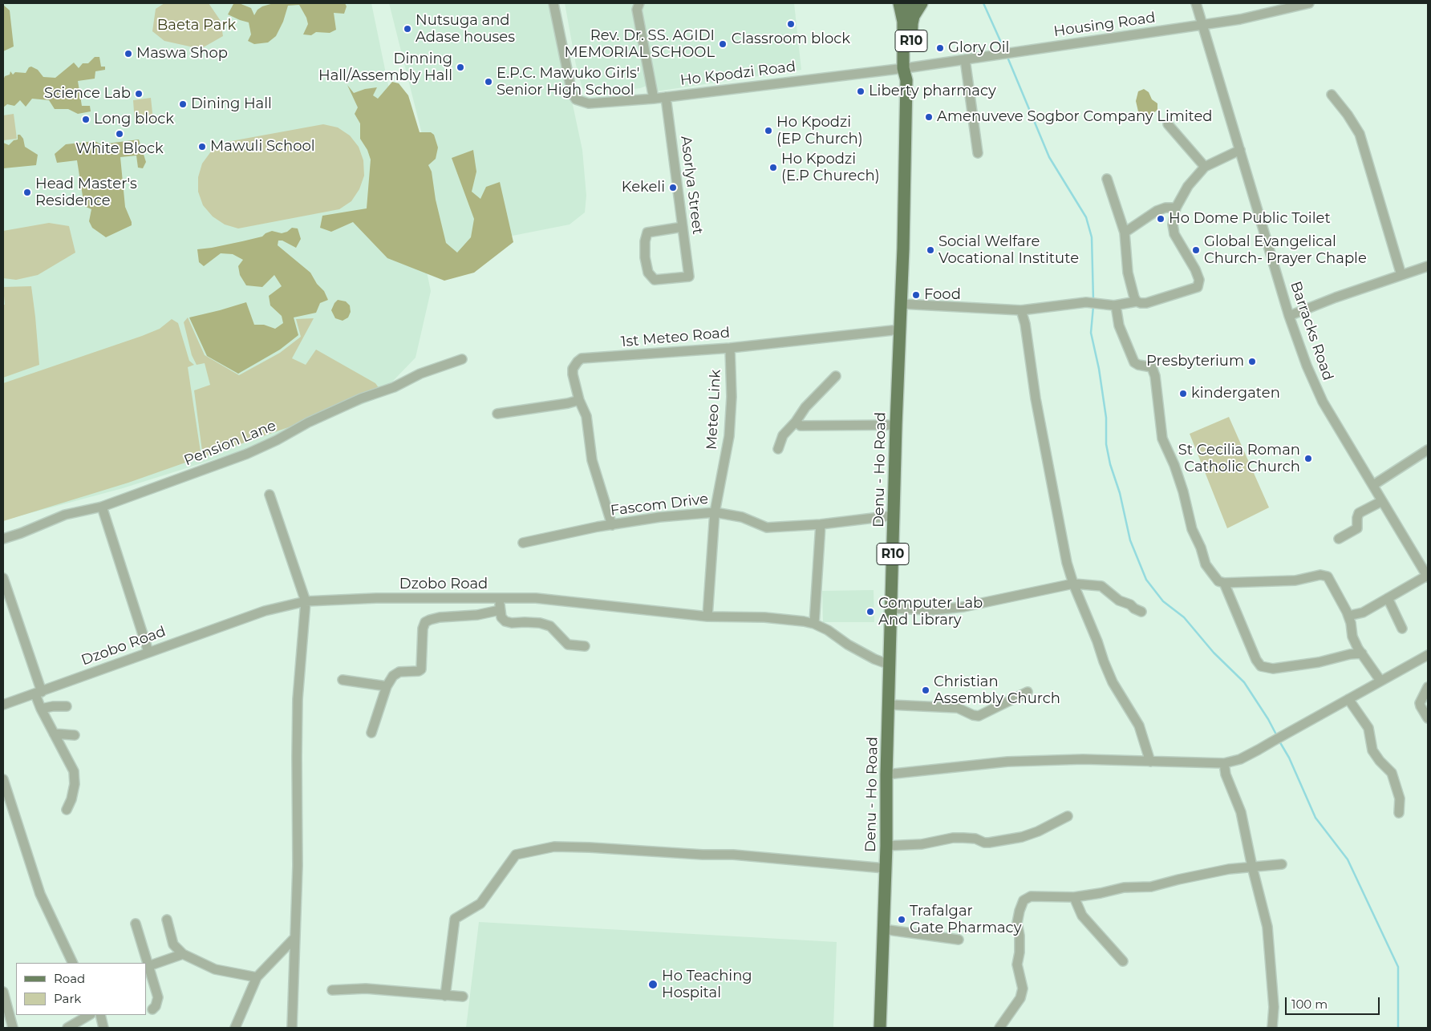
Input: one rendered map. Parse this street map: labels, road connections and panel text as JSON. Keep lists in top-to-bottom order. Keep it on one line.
{"streets":{"main road":["R10","Denu - Ho Road"],"street":["Housing Road","Ho Kpodzi Road","Asorlya Street","Barracks Road","1st Meteo Road","Meteo Link","Pension Lane","Fascom Drive","Dzobo Road"]},"crossings":[["Housing Road","Ho Kpodzi Road"],["Housing Road","Barracks Road"],["Housing Road","Denu - Ho Road"],["Ho Kpodzi Road","Asorlya Street"],["Ho Kpodzi Road","Denu - Ho Road"],["1st Meteo Road","Meteo Link"],["1st Meteo Road","Denu - Ho Road"],["Meteo Link","Fascom Drive"],["Meteo Link","Dzobo Road"],["Denu - Ho Road","Fascom Drive"],["Denu - Ho Road","Dzobo Road"]],"parks":["Baeta Park"],"places":["Classroom block","Nutsuga and Adase houses","Rev. Dr. SS. AGIDI MEMORIAL SCHOOL","Glory Oil","Maswa Shop","Dinning Hall/Assembly Hall","E.P.C. Mawuko Girls' Senior High School","Liberty pharmacy","Science Lab","Dining Hall","Amenuveve Sogbor Company Limited","Long block","Ho Kpodzi (EP Church)","White Block","Mawuli School","Ho Kpodzi (E.P Churech)","Kekeli","Head Master's Residence","Ho Dome Public Toilet","Social Welfare Vocational Institute","Global Evangelical Church- Prayer Chaple","Food","Presbyterium","kindergaten","St Cecilia Roman Catholic Church","Computer Lab And Library","Christian Assembly Church","Trafalgar Gate Pharmacy","Ho Teaching Hospital"],"legend":["Road","Park"],"scale_bar":"100 m"}
